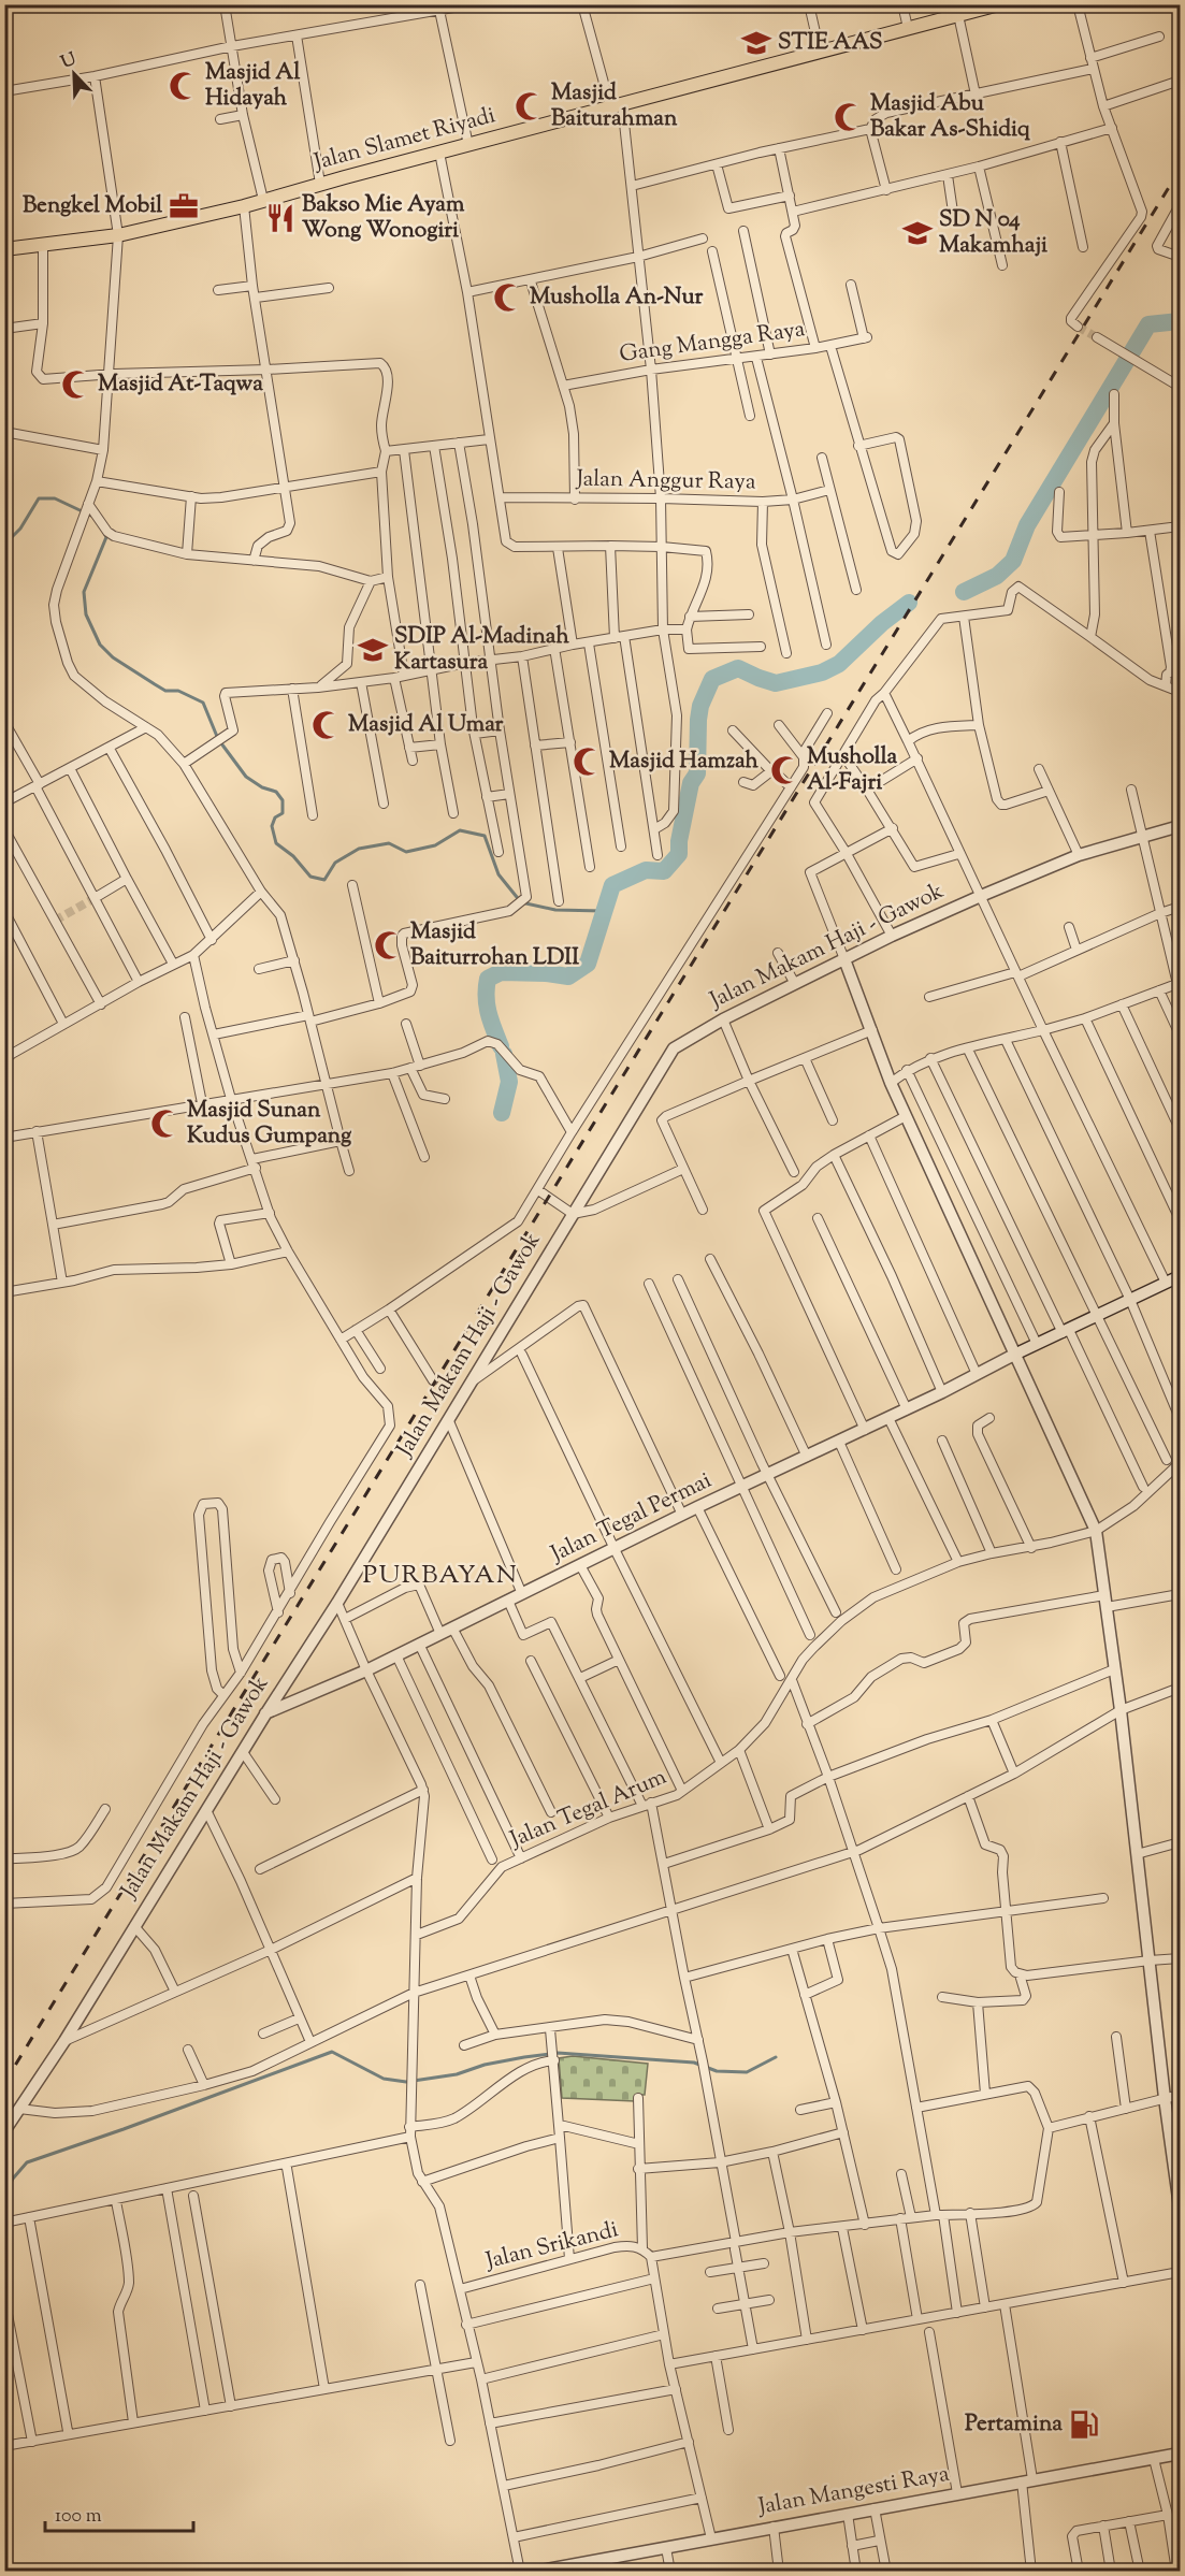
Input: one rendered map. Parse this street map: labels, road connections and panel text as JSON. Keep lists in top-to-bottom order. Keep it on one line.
{"streets":{"main road":["Jalan Slamet Riyadi"],"street":["Gang Mangga Raya","Jalan Anggur Raya","Jalan Makam Haji - Gawok","Jalan Tegal Permai","Jalan Tegal Arum","Jalan Srikandi","Jalan Mangesti Raya"]},"crossings":[["Jalan Makam Haji - Gawok","Jalan Tegal Permai"]],"districts":["PURBAYAN"],"places":{"school or university":["STIE AAS","SD N 04 Makamhaji","SDIP Al-Madinah Kartasura"],"mosque":["Masjid Al Hidayah","Masjid Baiturahman","Masjid Abu Bakar As-Shidiq","Musholla An-Nur","Masjid At-Taqwa","Masjid Al Umar","Masjid Hamzah","Musholla Al-Fajri","Masjid Baiturrohan LDII","Masjid Sunan Kudus Gumpang"],"office":["Bengkel Mobil"],"restaurant":["Bakso Mie Ayam Wong Wonogiri"],"fuel station":["Pertamina"]},"scale_bar":"100 m","north":"top left"}
